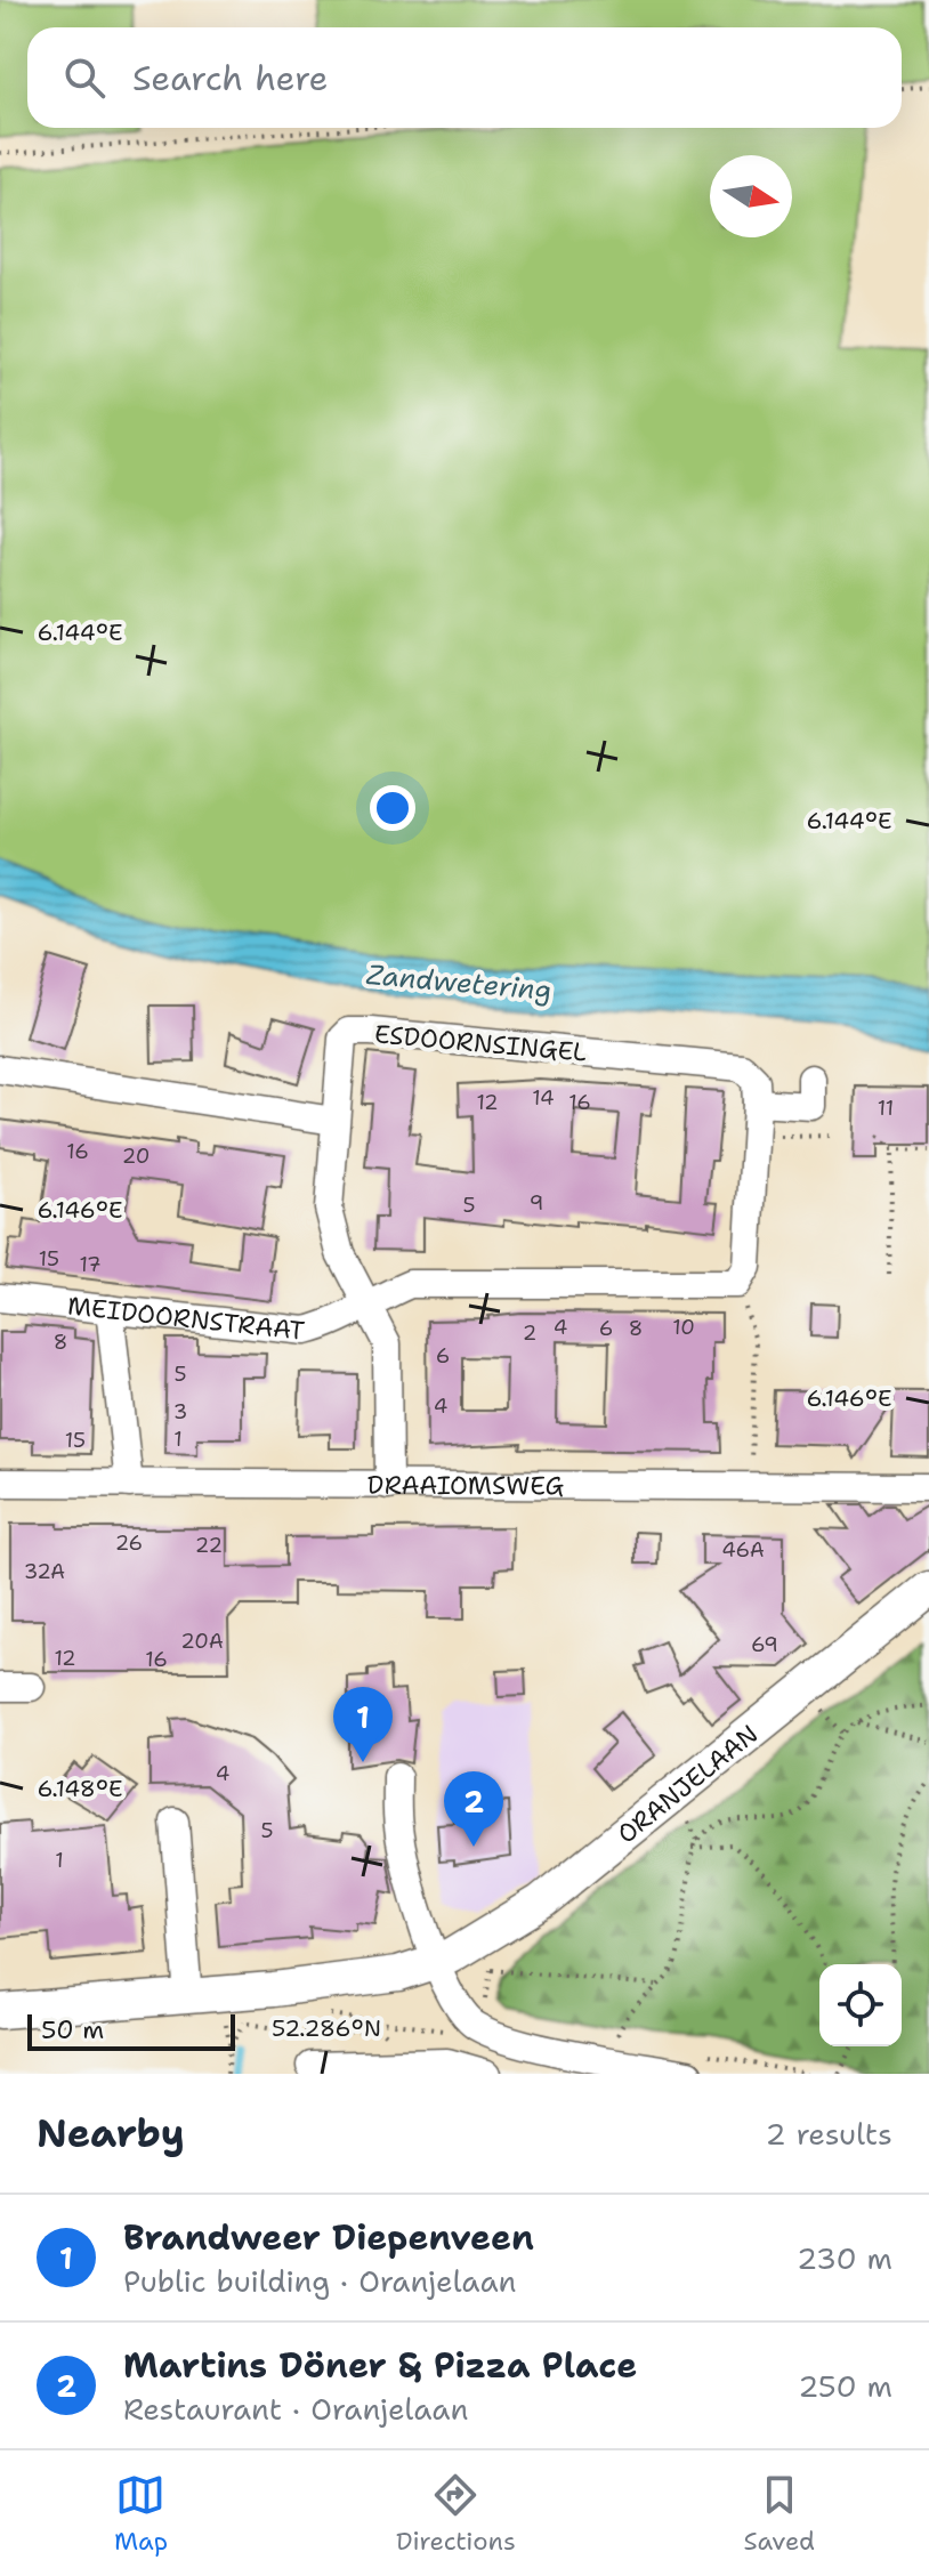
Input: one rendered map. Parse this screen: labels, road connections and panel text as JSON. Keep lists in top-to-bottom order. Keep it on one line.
{"streets":{"street":["ESDOORNSINGEL","MEIDOORNSTRAAT","DRAAIOMSWEG","ORANJELAAN"]},"crossings":[["ESDOORNSINGEL","MEIDOORNSTRAAT"],["ESDOORNSINGEL","DRAAIOMSWEG"]],"water":["Zandwetering"],"house_numbers":["14","12","16","11","16","20","9","5","15","17","4","10","6","8","2","8","6","5","4","3","1","15","26","22","46A","32A","20A","69","12","16","4","5","1"],"scale_bar":"50 m","north":"right","page":{"search":"Search here","pins":["1","2"],"scale":"50 m","heading":["Nearby","2 results"],"list":[{"mark":"1","name":"Brandweer Diepenveen","note":"Public building · Oranjelaan","value":"230 m"},{"mark":"2","name":"Martins Döner & Pizza Place","note":"Restaurant · Oranjelaan","value":"250 m"}],"nav":["Map","Directions","Saved"]},"coordinates":["6.144°E","6.146°E","6.148°E","52.286°N"]}
